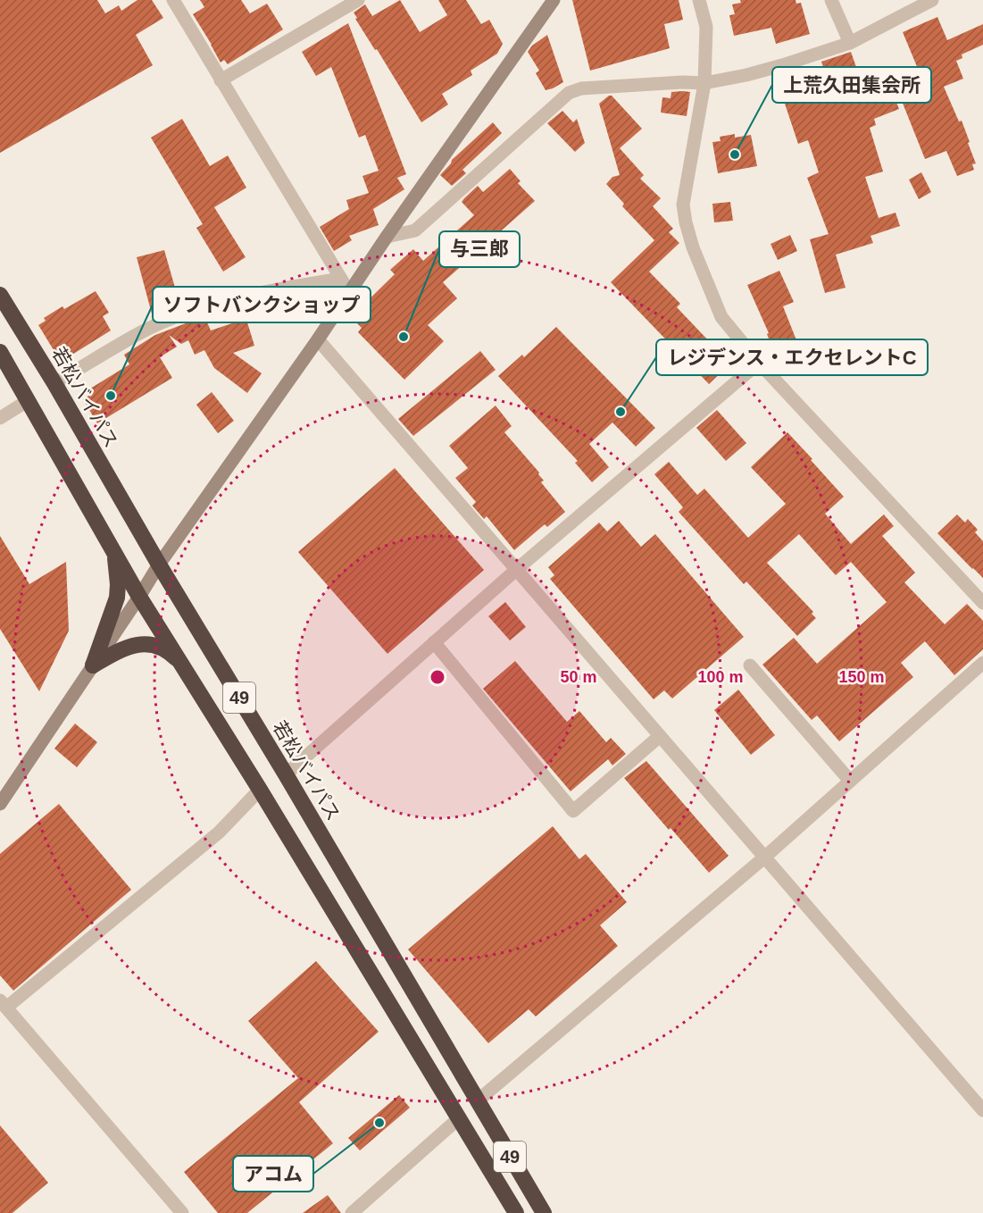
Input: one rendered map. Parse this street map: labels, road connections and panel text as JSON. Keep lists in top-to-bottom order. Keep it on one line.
{"streets":{"highway":["若松バイパス","49"]},"places":["上荒久田集会所","与三郎","ソフトバンクショップ","レジデンス・エクセレントC","アコム"],"rings":["50 m","100 m","150 m"]}
